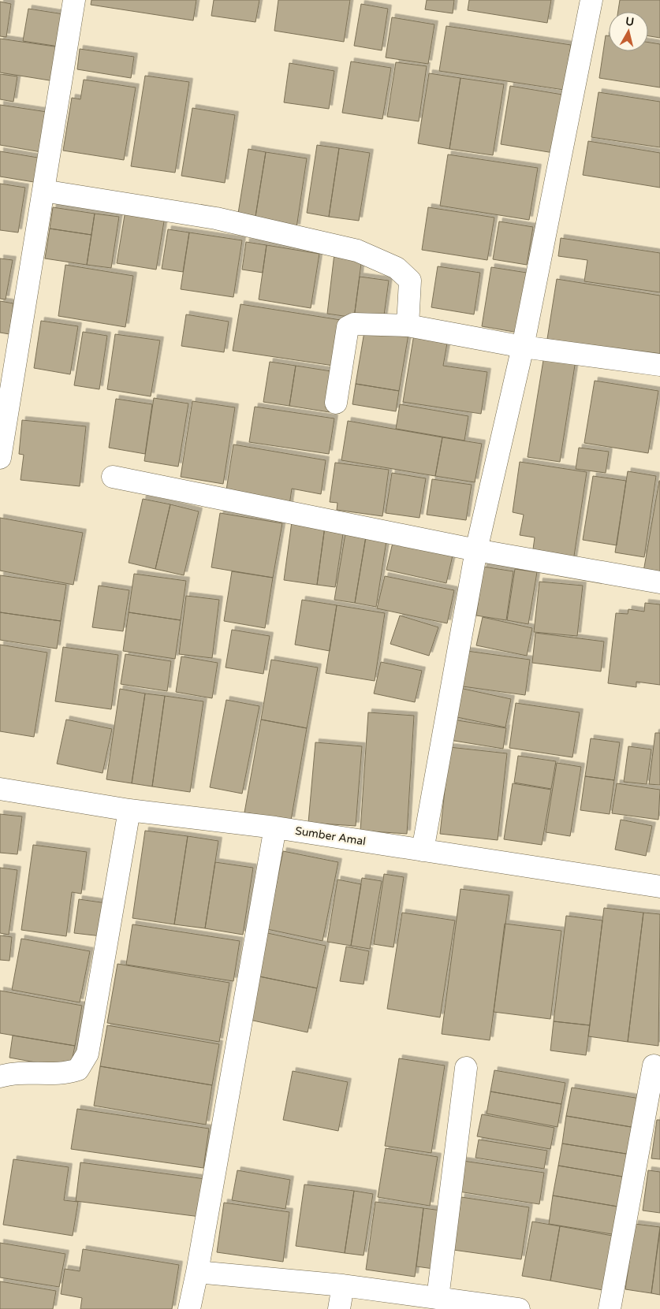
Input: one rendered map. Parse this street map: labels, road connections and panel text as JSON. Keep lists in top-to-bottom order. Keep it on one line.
{"streets":{"street":["Sumber Amal"]},"north":"top"}
